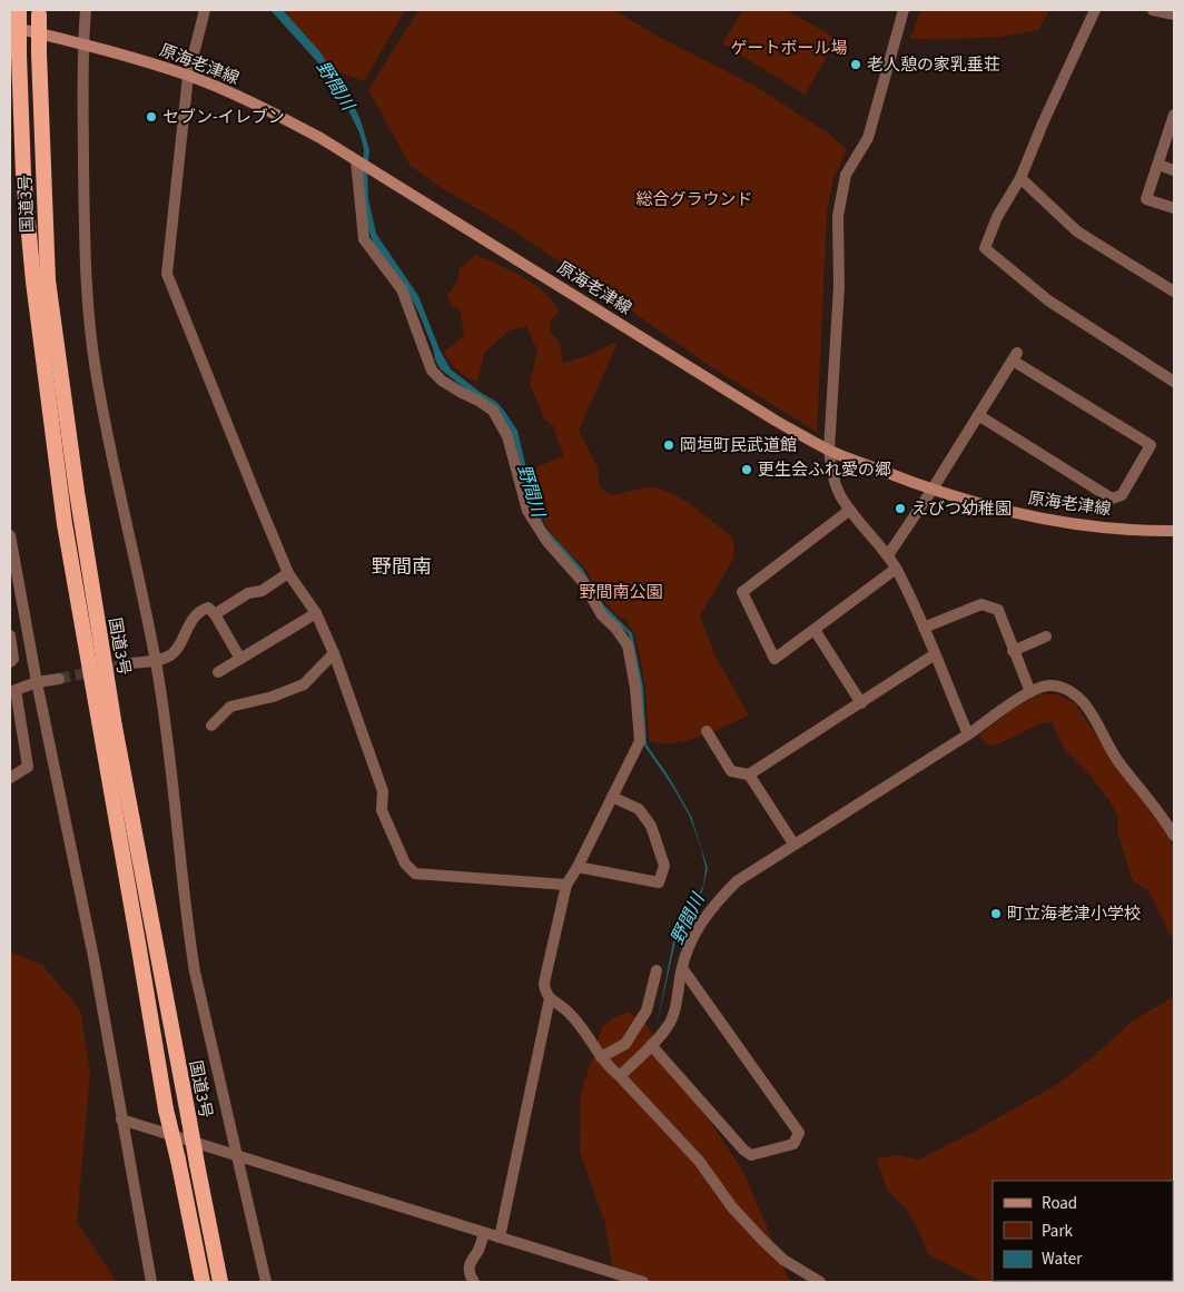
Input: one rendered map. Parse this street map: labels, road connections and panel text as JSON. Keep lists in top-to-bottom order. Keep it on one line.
{"streets":{"highway":["国道3号"],"main road":["原海老津線"]},"districts":["野間南"],"water":["野間川"],"parks":["ゲートボール場","総合グラウンド","野間南公園"],"places":["老人憩の家乳垂荘","セブン-イレブン","岡垣町民武道館","更生会ふれ愛の郷","えびつ幼稚園","町立海老津小学校"],"legend":["Road","Park","Water"]}
